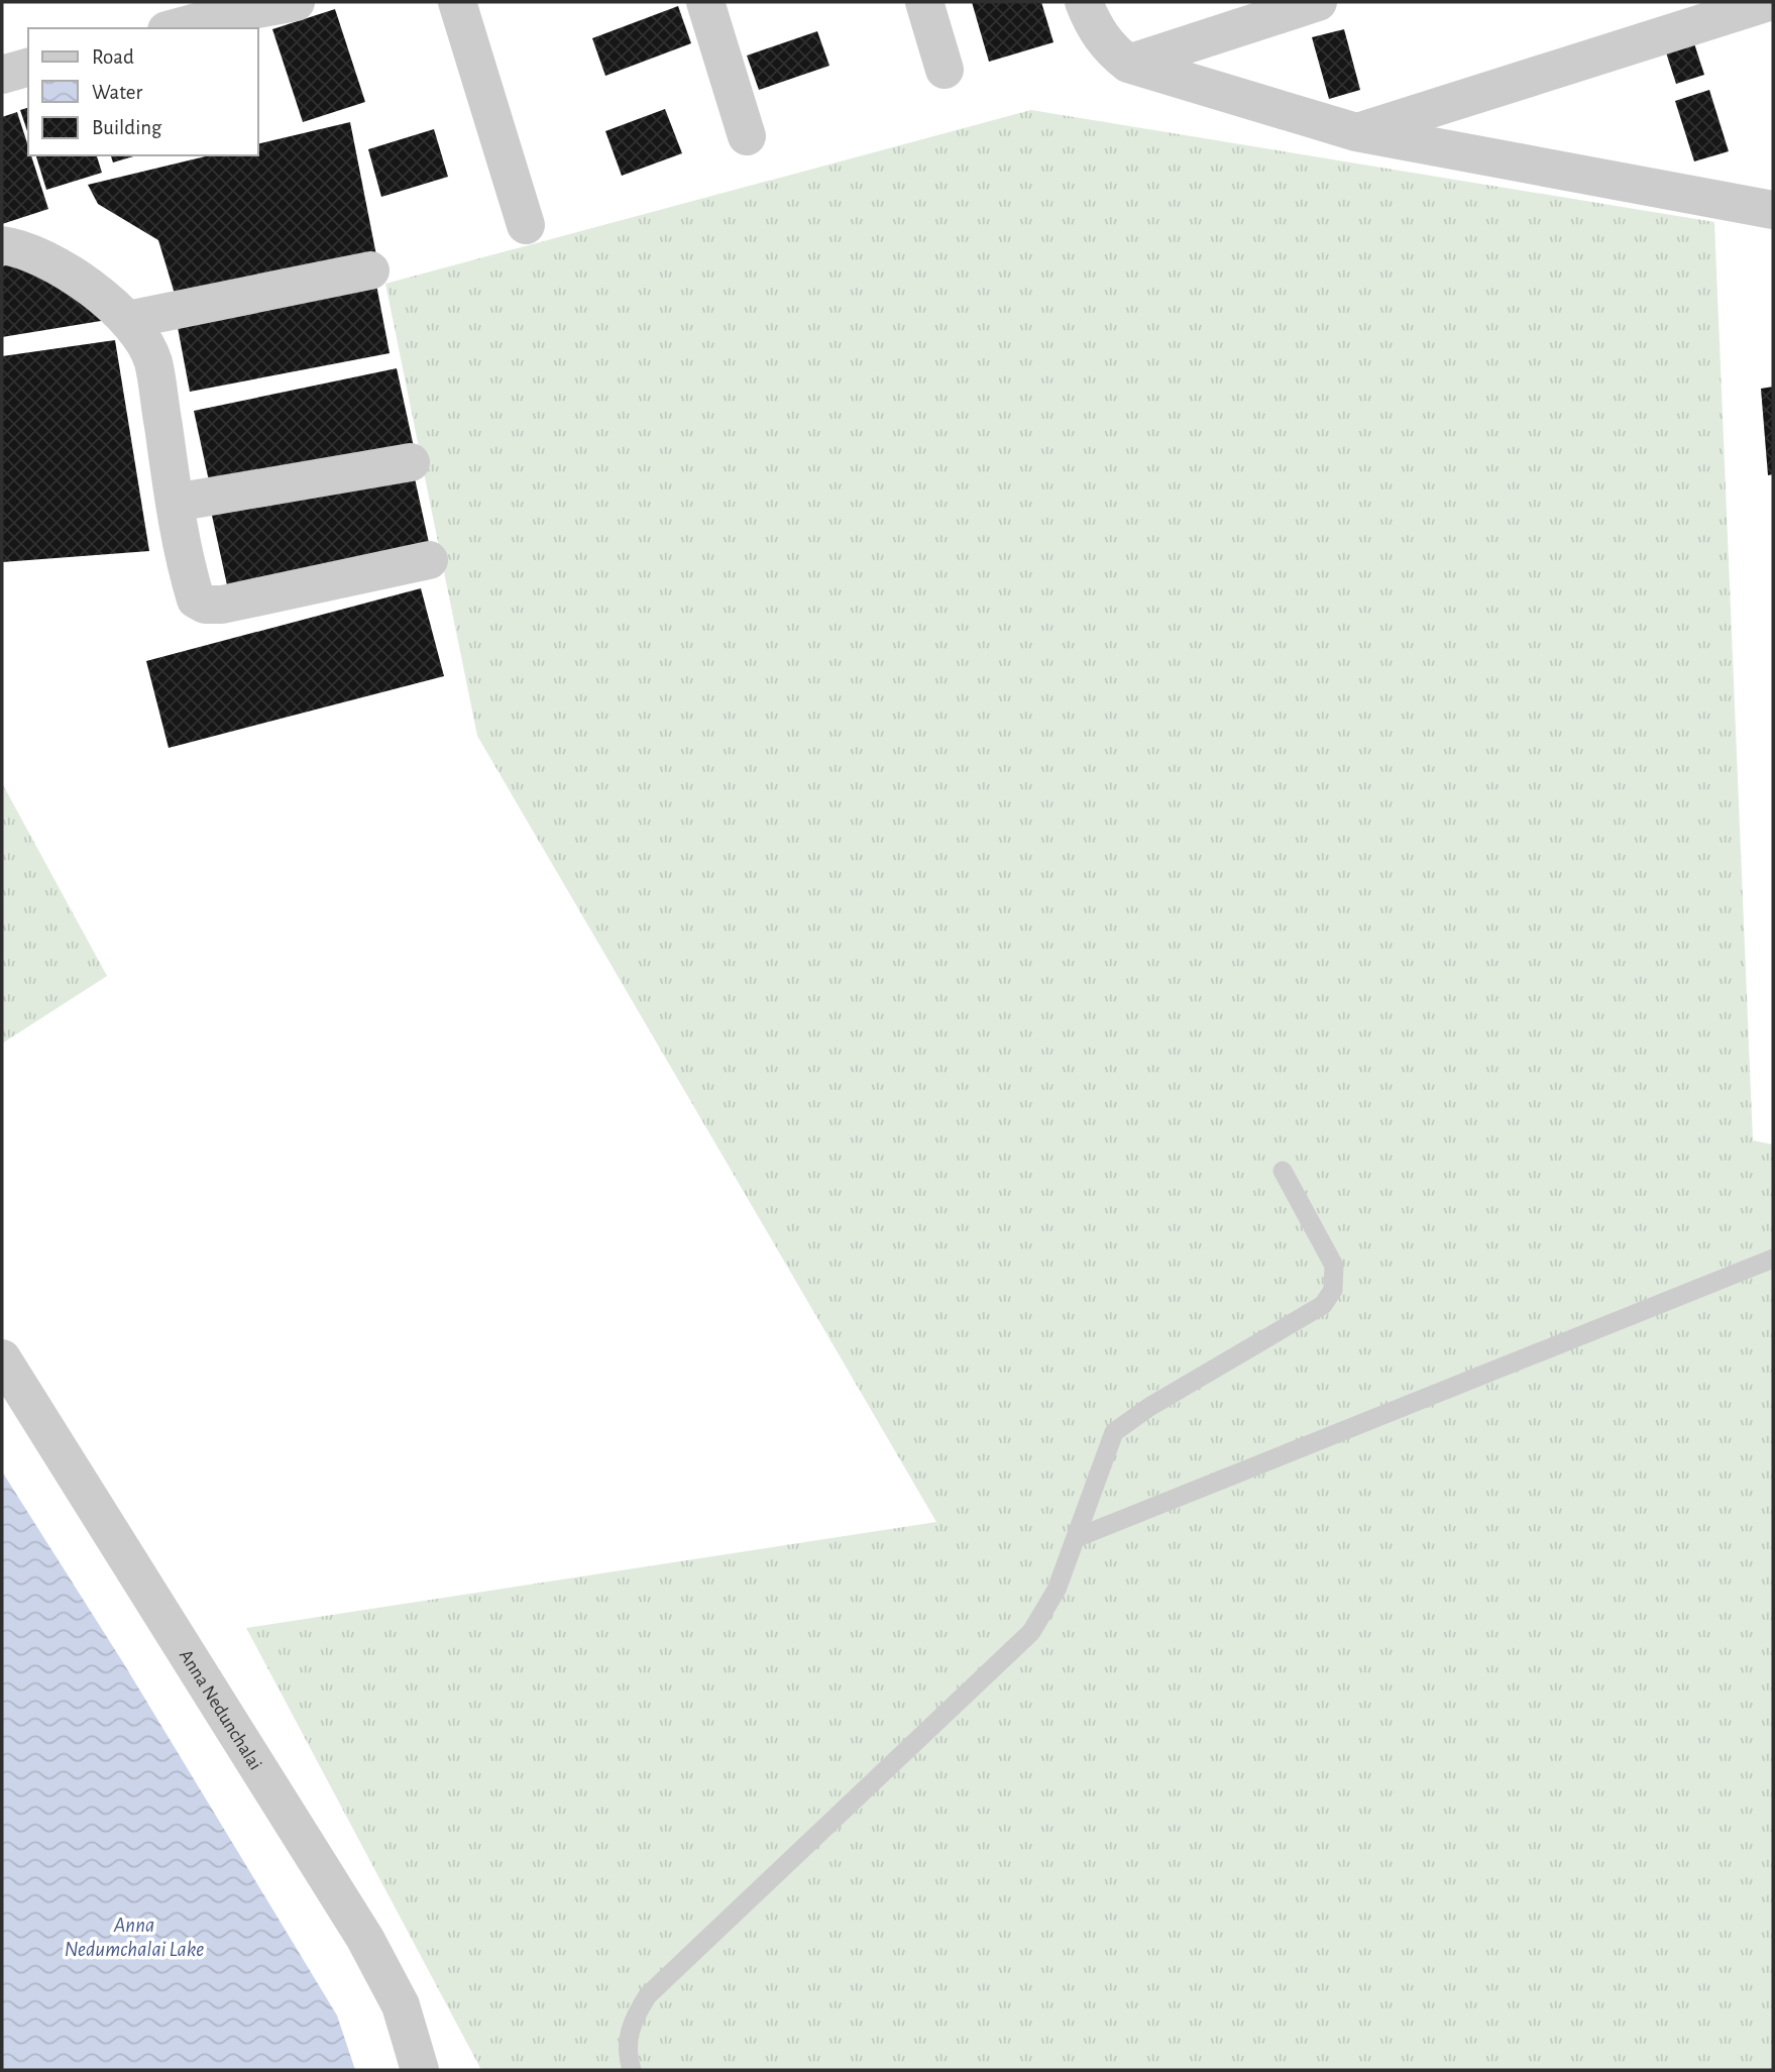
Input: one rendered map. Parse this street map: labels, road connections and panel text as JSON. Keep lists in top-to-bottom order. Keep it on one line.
{"streets":{"street":["Anna Nedunchalai"]},"water":["Anna Nedumchalai Lake"],"legend":["Road","Water","Building"]}
